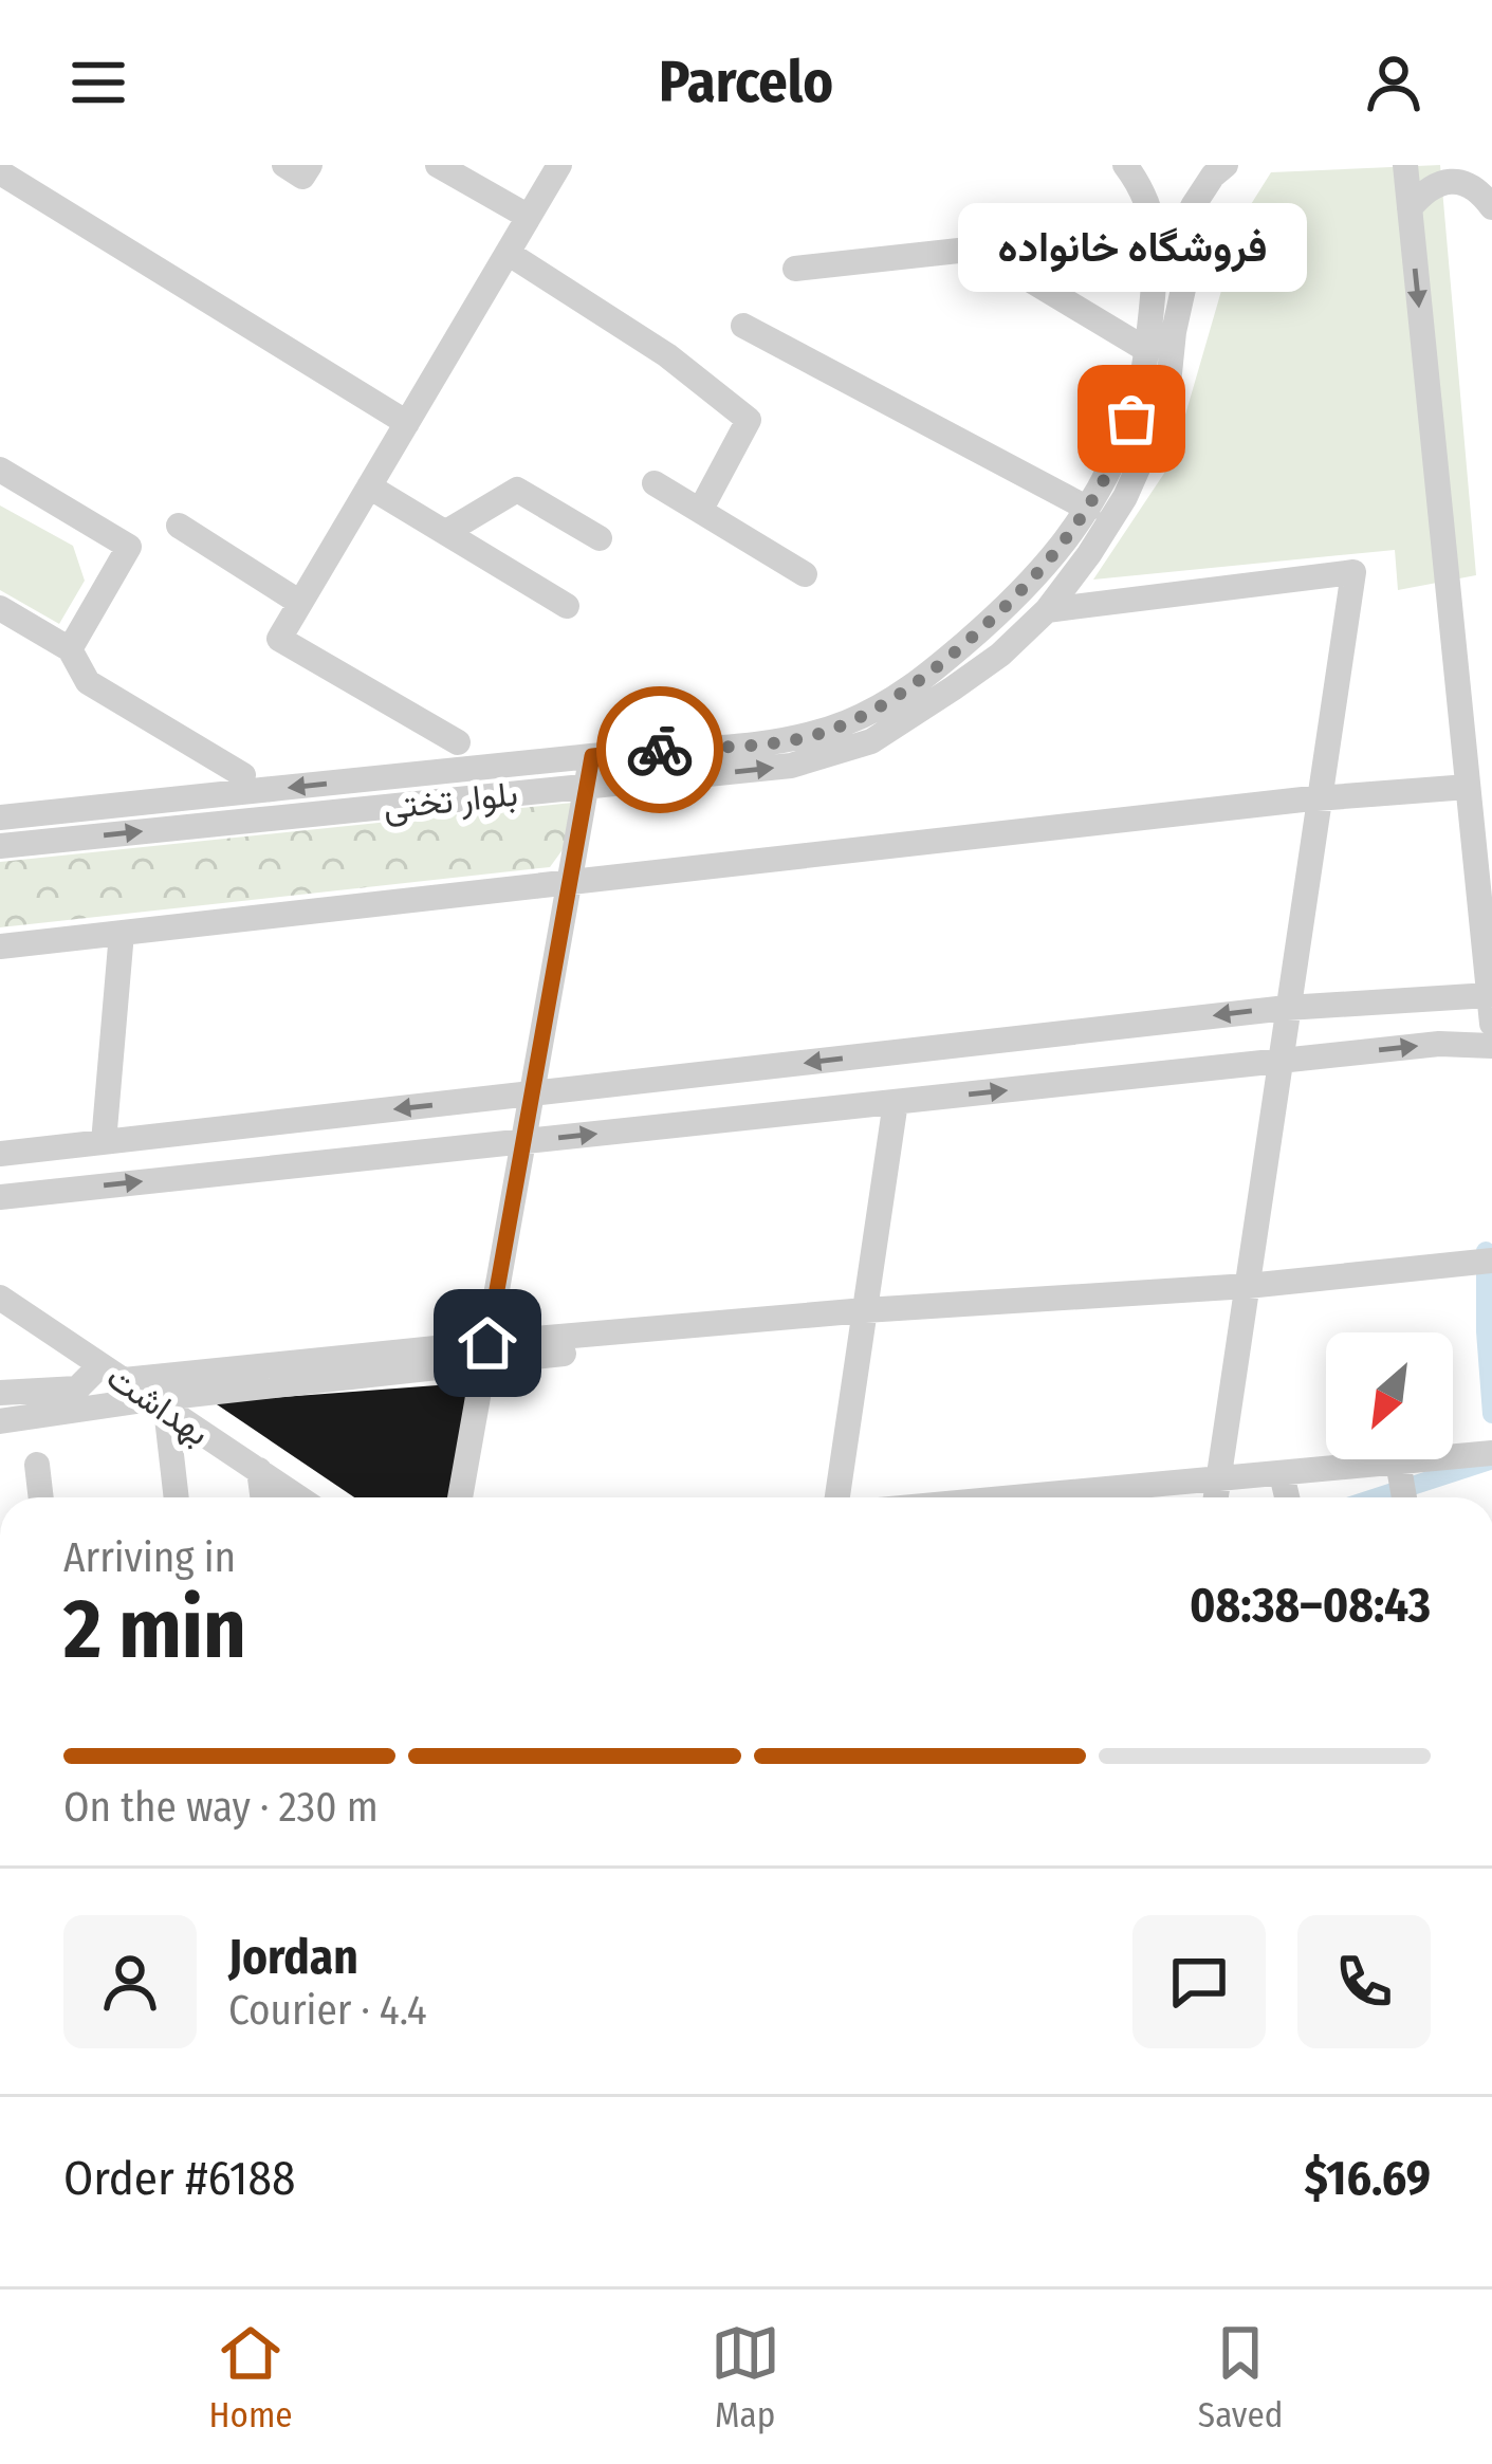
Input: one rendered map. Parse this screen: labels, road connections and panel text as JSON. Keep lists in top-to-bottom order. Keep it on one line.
{"streets":{"street":["بلوار تختی","بهداشت"]},"places":["فروشگاه خانواده"],"north":"bottom left","page":{"header":"Parcelo","bubble":"فروشگاه خانواده","heading":["2 min","Arriving in","08:38–08:43"],"panel":["Jordan","Courier · 4.4","Order #6188","$16.69"],"bar":"On the way · 230 m","tabs":["Home","Map","Saved"]}}
